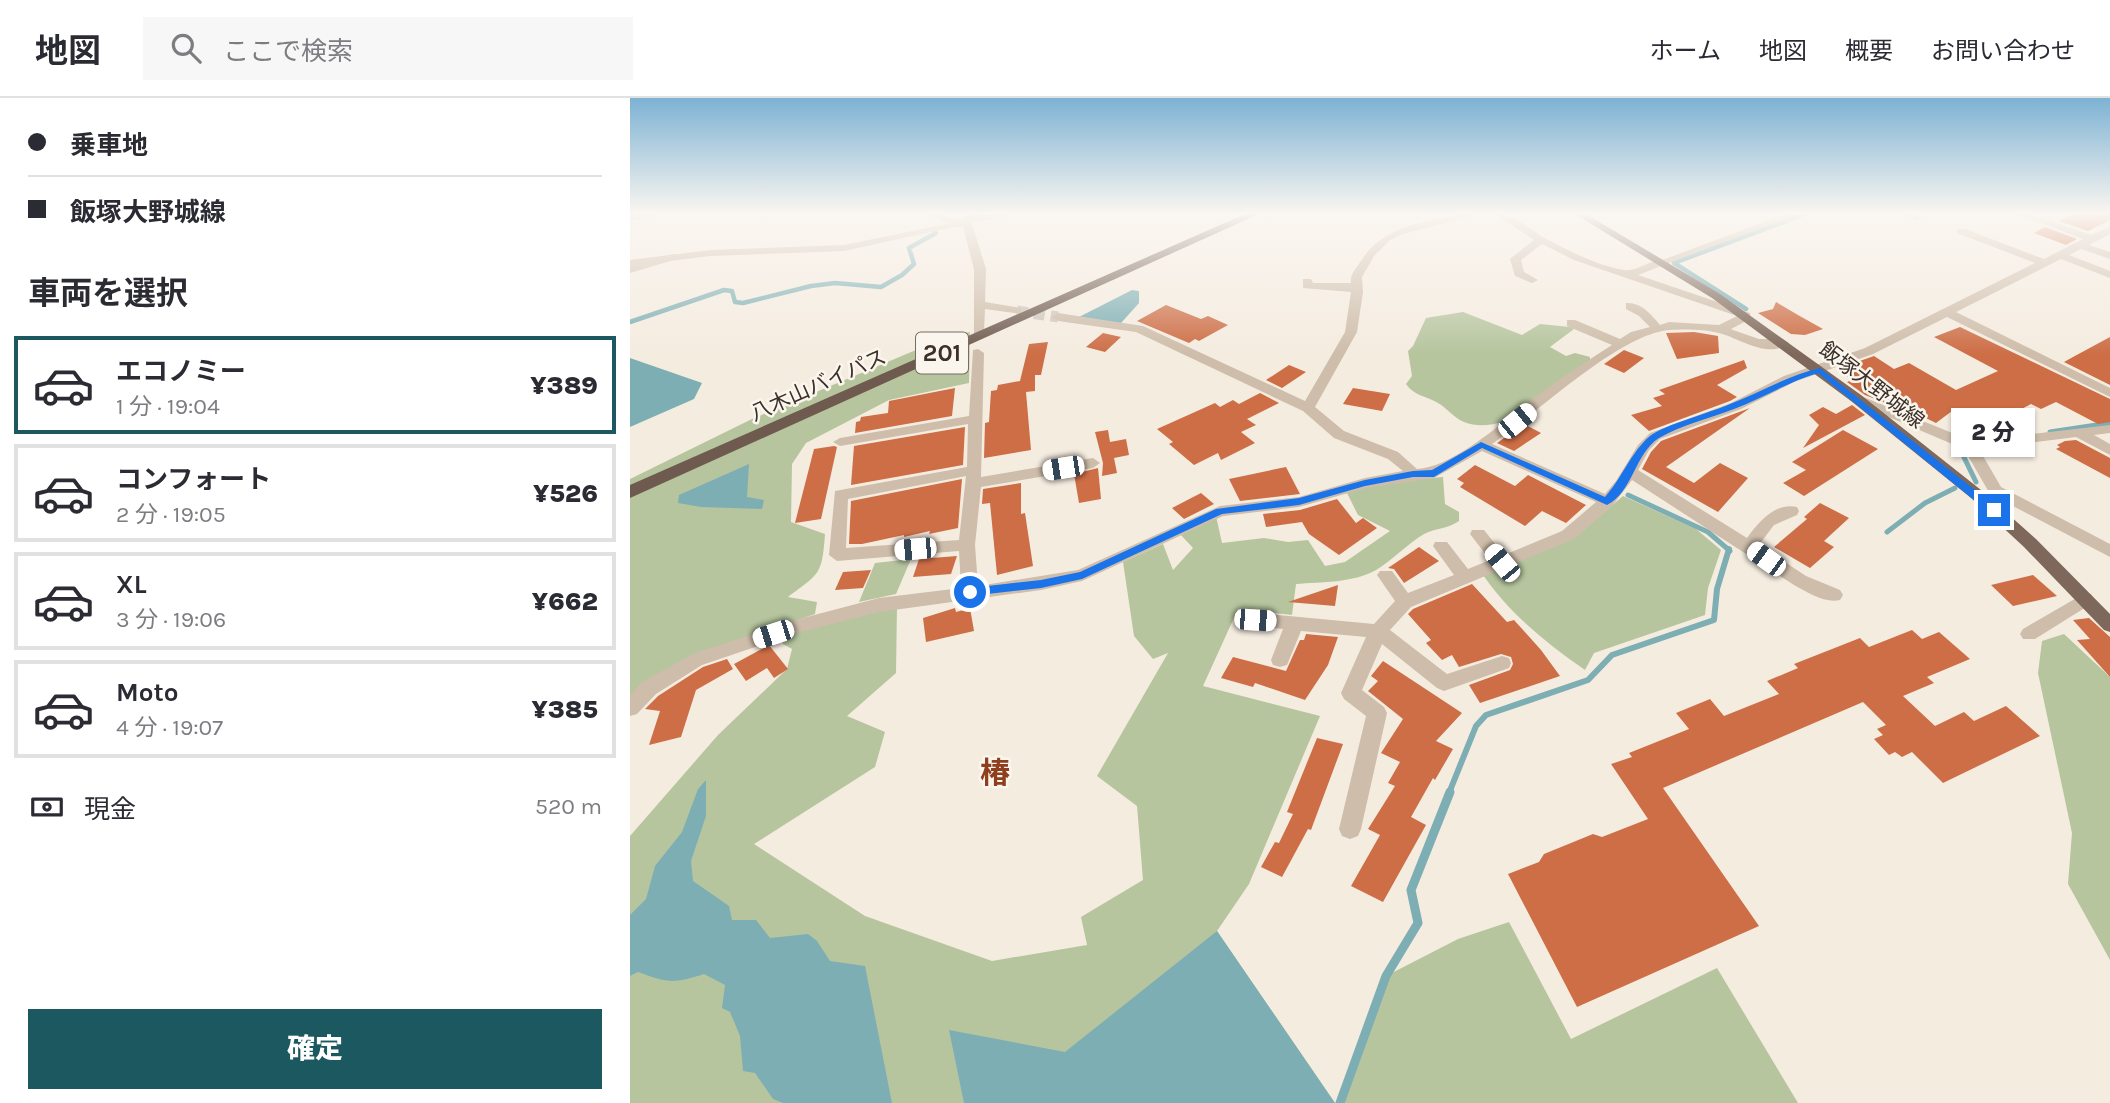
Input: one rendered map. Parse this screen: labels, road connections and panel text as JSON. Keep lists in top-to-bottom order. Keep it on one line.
{"streets":{"highway":["201","八木山バイパス"],"main road":["飯塚大野城線"]},"districts":["椿"],"page":{"header":"地図","search":"ここで検索","nav":["ホーム","地図","概要","お問い合わせ"],"banner":["乗車地","飯塚大野城線"],"heading":"車両を選択","list":[{"name":"エコノミー","note":"1 分 · 19:04","value":"¥389"},{"name":"コンフォート","note":"2 分 · 19:05","value":"¥526"},{"name":"XL","note":"3 分 · 19:06","value":"¥662"},{"name":"Moto","note":"4 分 · 19:07","value":"¥385"}],"bubble":"2 分","pay":["現金","520 m"],"buttons":"確定"}}
